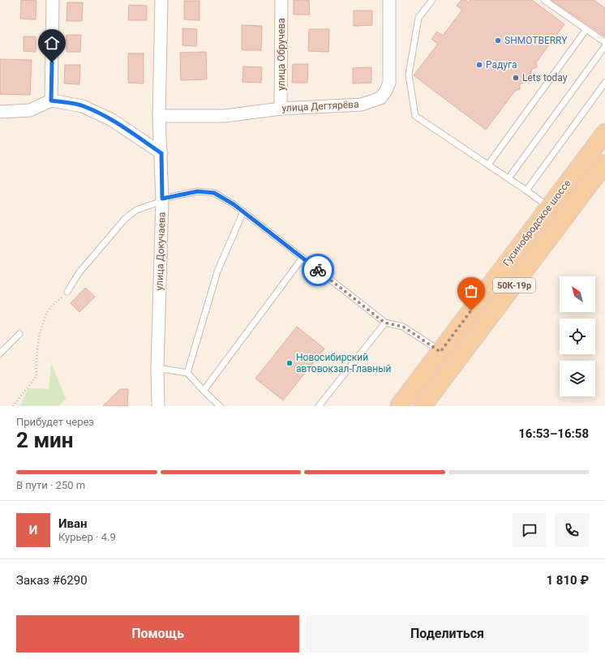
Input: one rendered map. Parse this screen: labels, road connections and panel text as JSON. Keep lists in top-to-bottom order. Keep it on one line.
{"streets":{"main road":["Гусинобродское шоссе","50К-19р"],"street":["улица Обручева","улица Дегтярёва","улица Докучаева"]},"crossings":[["улица Обручева","улица Дегтярёва"],["улица Дегтярёва","улица Докучаева"]],"places":["SHMOTBERRY","Радуга","Lets today","Новосибирский автовокзал-Главный"],"north":"top left","page":{"heading":["2 мин","Прибудет через","16:53–16:58"],"panel":["Иван","Курьер · 4.9","Заказ #6290","1 810 ₽"],"bar":"В пути · 250 m","round":"И","buttons":["Помощь","Поделиться"]}}
